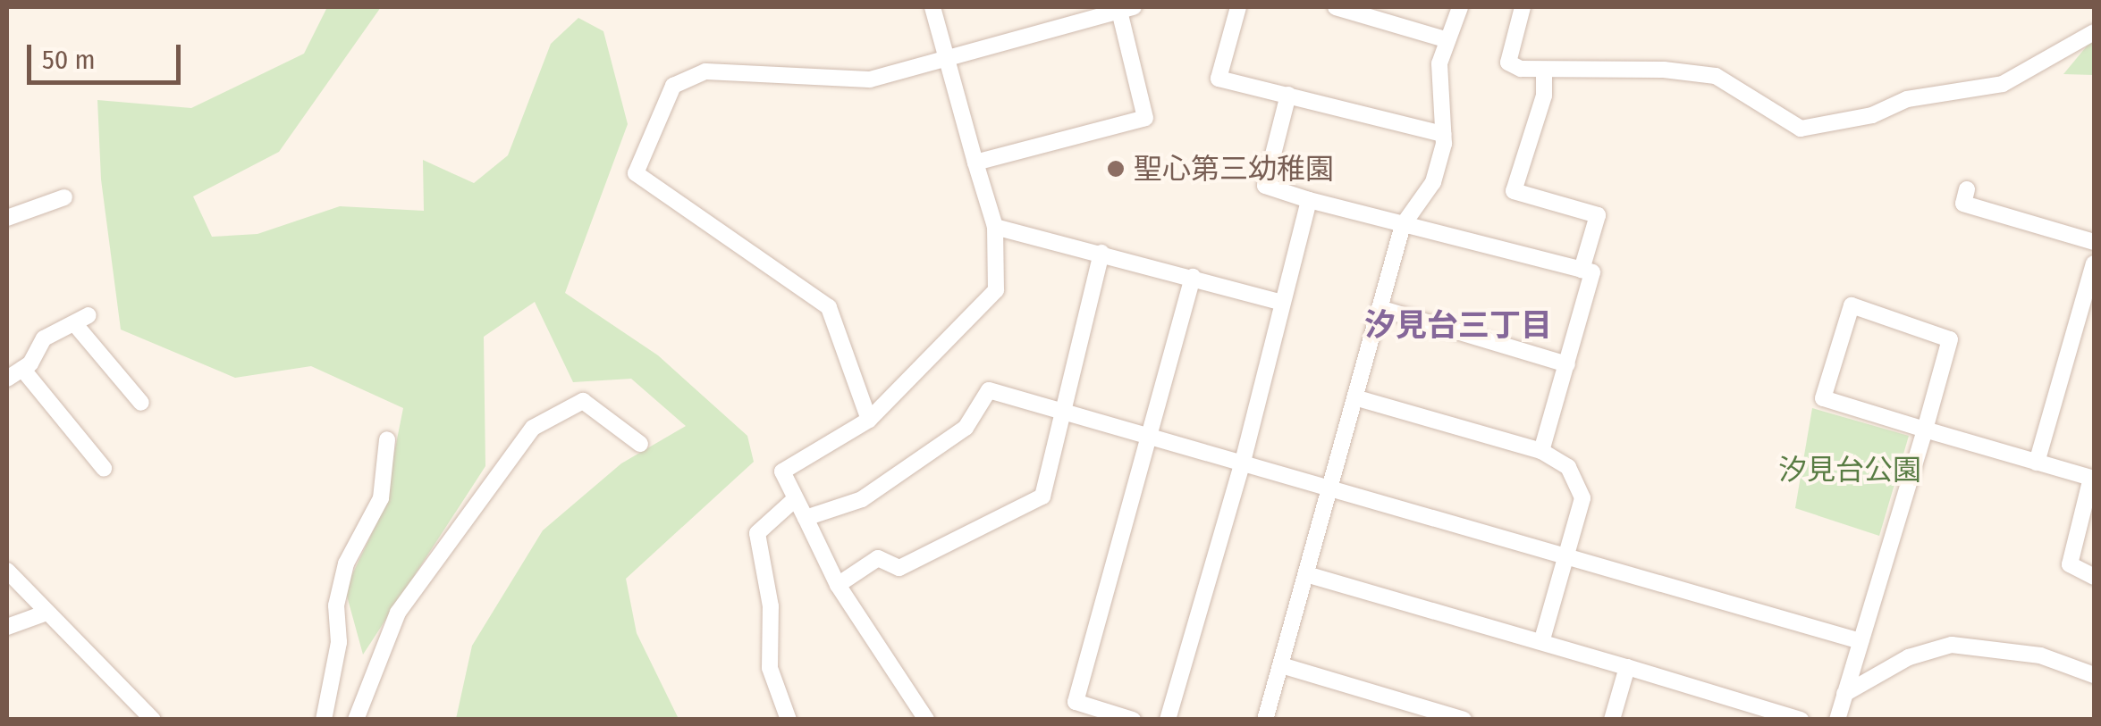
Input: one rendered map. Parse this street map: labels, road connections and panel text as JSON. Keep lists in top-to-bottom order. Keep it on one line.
{"districts":["汐見台三丁目"],"parks":["汐見台公園"],"places":["聖心第三幼稚園"],"scale_bar":"50 m"}
